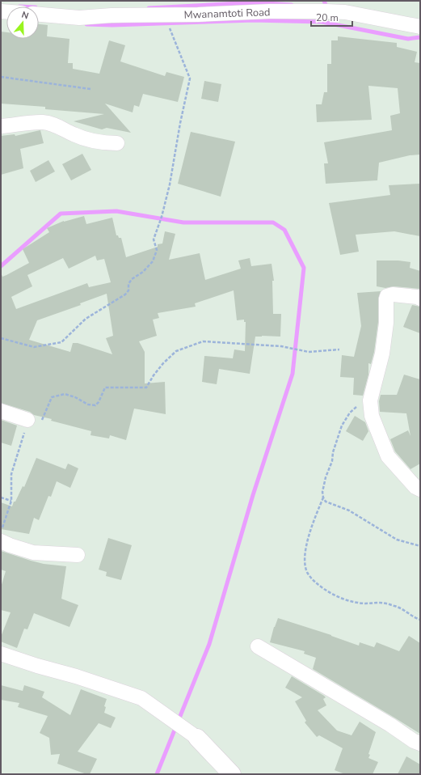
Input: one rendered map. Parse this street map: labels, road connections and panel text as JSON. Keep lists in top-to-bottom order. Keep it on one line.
{"streets":{"street":["Mwanamtoti Road"]},"scale_bar":"20 m","north":"top"}
